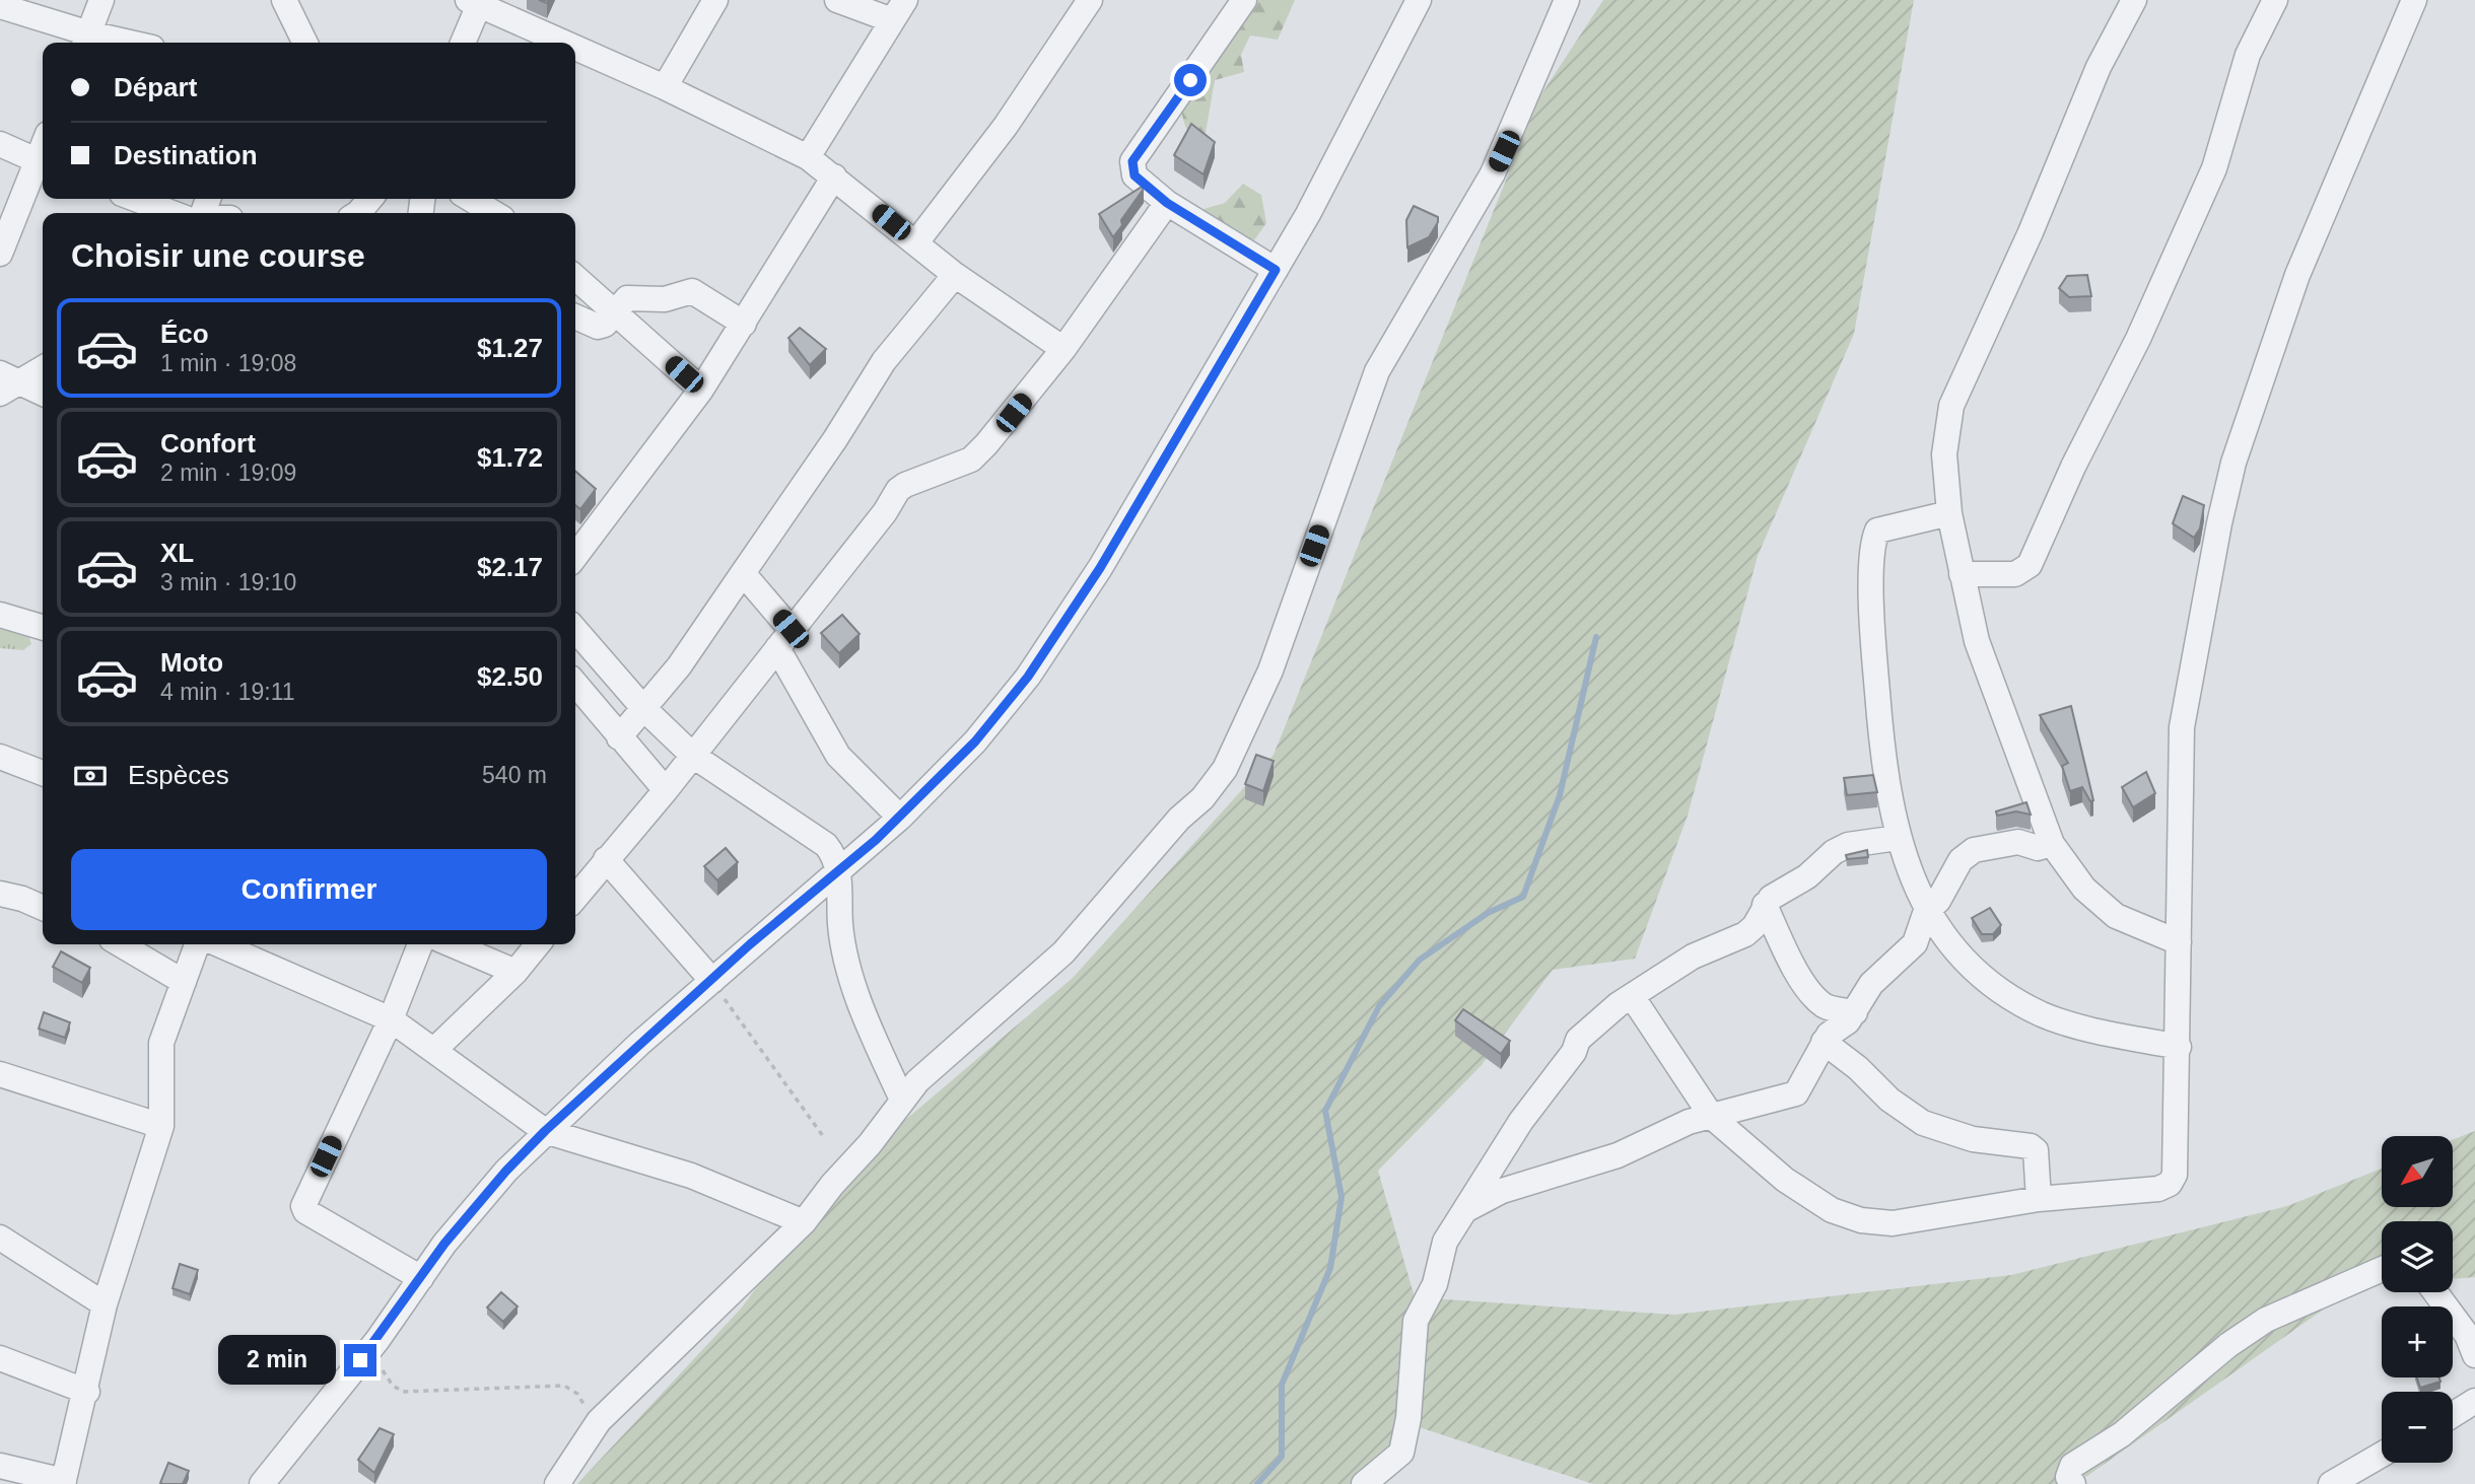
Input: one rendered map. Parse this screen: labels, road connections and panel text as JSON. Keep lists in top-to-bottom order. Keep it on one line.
{"north":"bottom left","page":{"banner":["Départ","Destination"],"heading":"Choisir une course","list":[{"name":"Éco","note":"1 min · 19:08","value":"$1.27"},{"name":"Confort","note":"2 min · 19:09","value":"$1.72"},{"name":"XL","note":"3 min · 19:10","value":"$2.17"},{"name":"Moto","note":"4 min · 19:11","value":"$2.50"}],"pay":["Espèces","540 m"],"buttons":"Confirmer","map_buttons":["+","−"],"bubble":"2 min"}}
